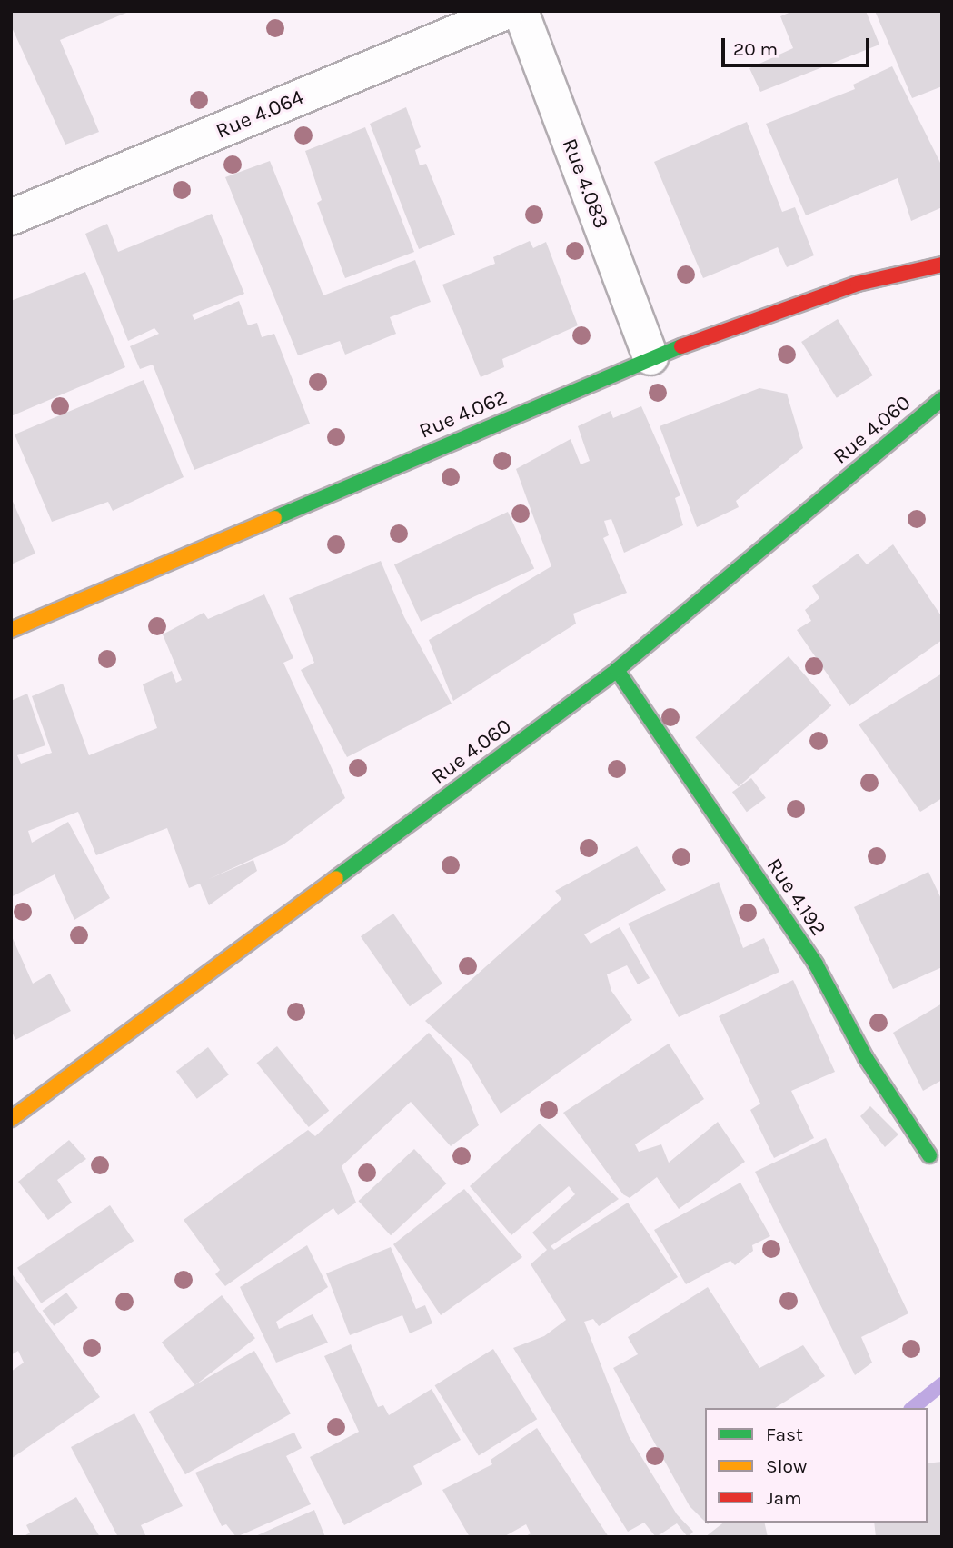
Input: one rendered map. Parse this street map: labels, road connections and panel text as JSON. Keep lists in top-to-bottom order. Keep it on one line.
{"streets":{"street":["Rue 4.064","Rue 4.083","Rue 4.062","Rue 4.060","Rue 4.192"]},"crossings":[["Rue 4.083","Rue 4.062"],["Rue 4.060","Rue 4.192"]],"legend":["Fast","Slow","Jam"],"scale_bar":"20 m"}
